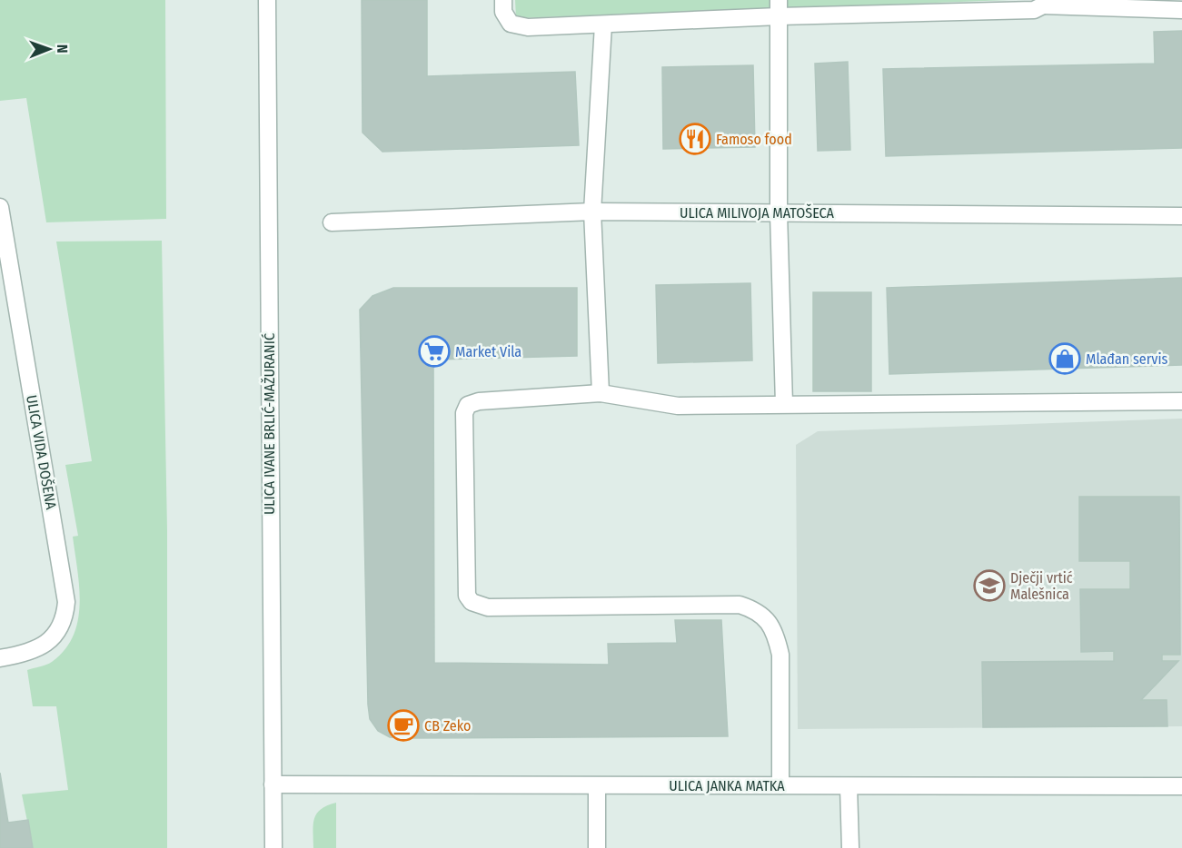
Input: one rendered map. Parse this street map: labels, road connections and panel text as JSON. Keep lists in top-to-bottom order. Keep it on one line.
{"streets":{"street":["ULICA MILIVOJA MATOŠECA","ULICA IVANE BRLIĆ-MAŽURANIĆ","ULICA VIDA DOŠENA","ULICA JANKA MATKA"]},"crossings":[["ULICA IVANE BRLIĆ-MAŽURANIĆ","ULICA JANKA MATKA"]],"places":{"restaurant":["Famoso food"],"supermarket":["Market Vila"],"shop":["Mlađan servis"],"school or university":["Dječji vrtić Malešnica"],"cafe":["CB Zeko"]},"north":"right"}
